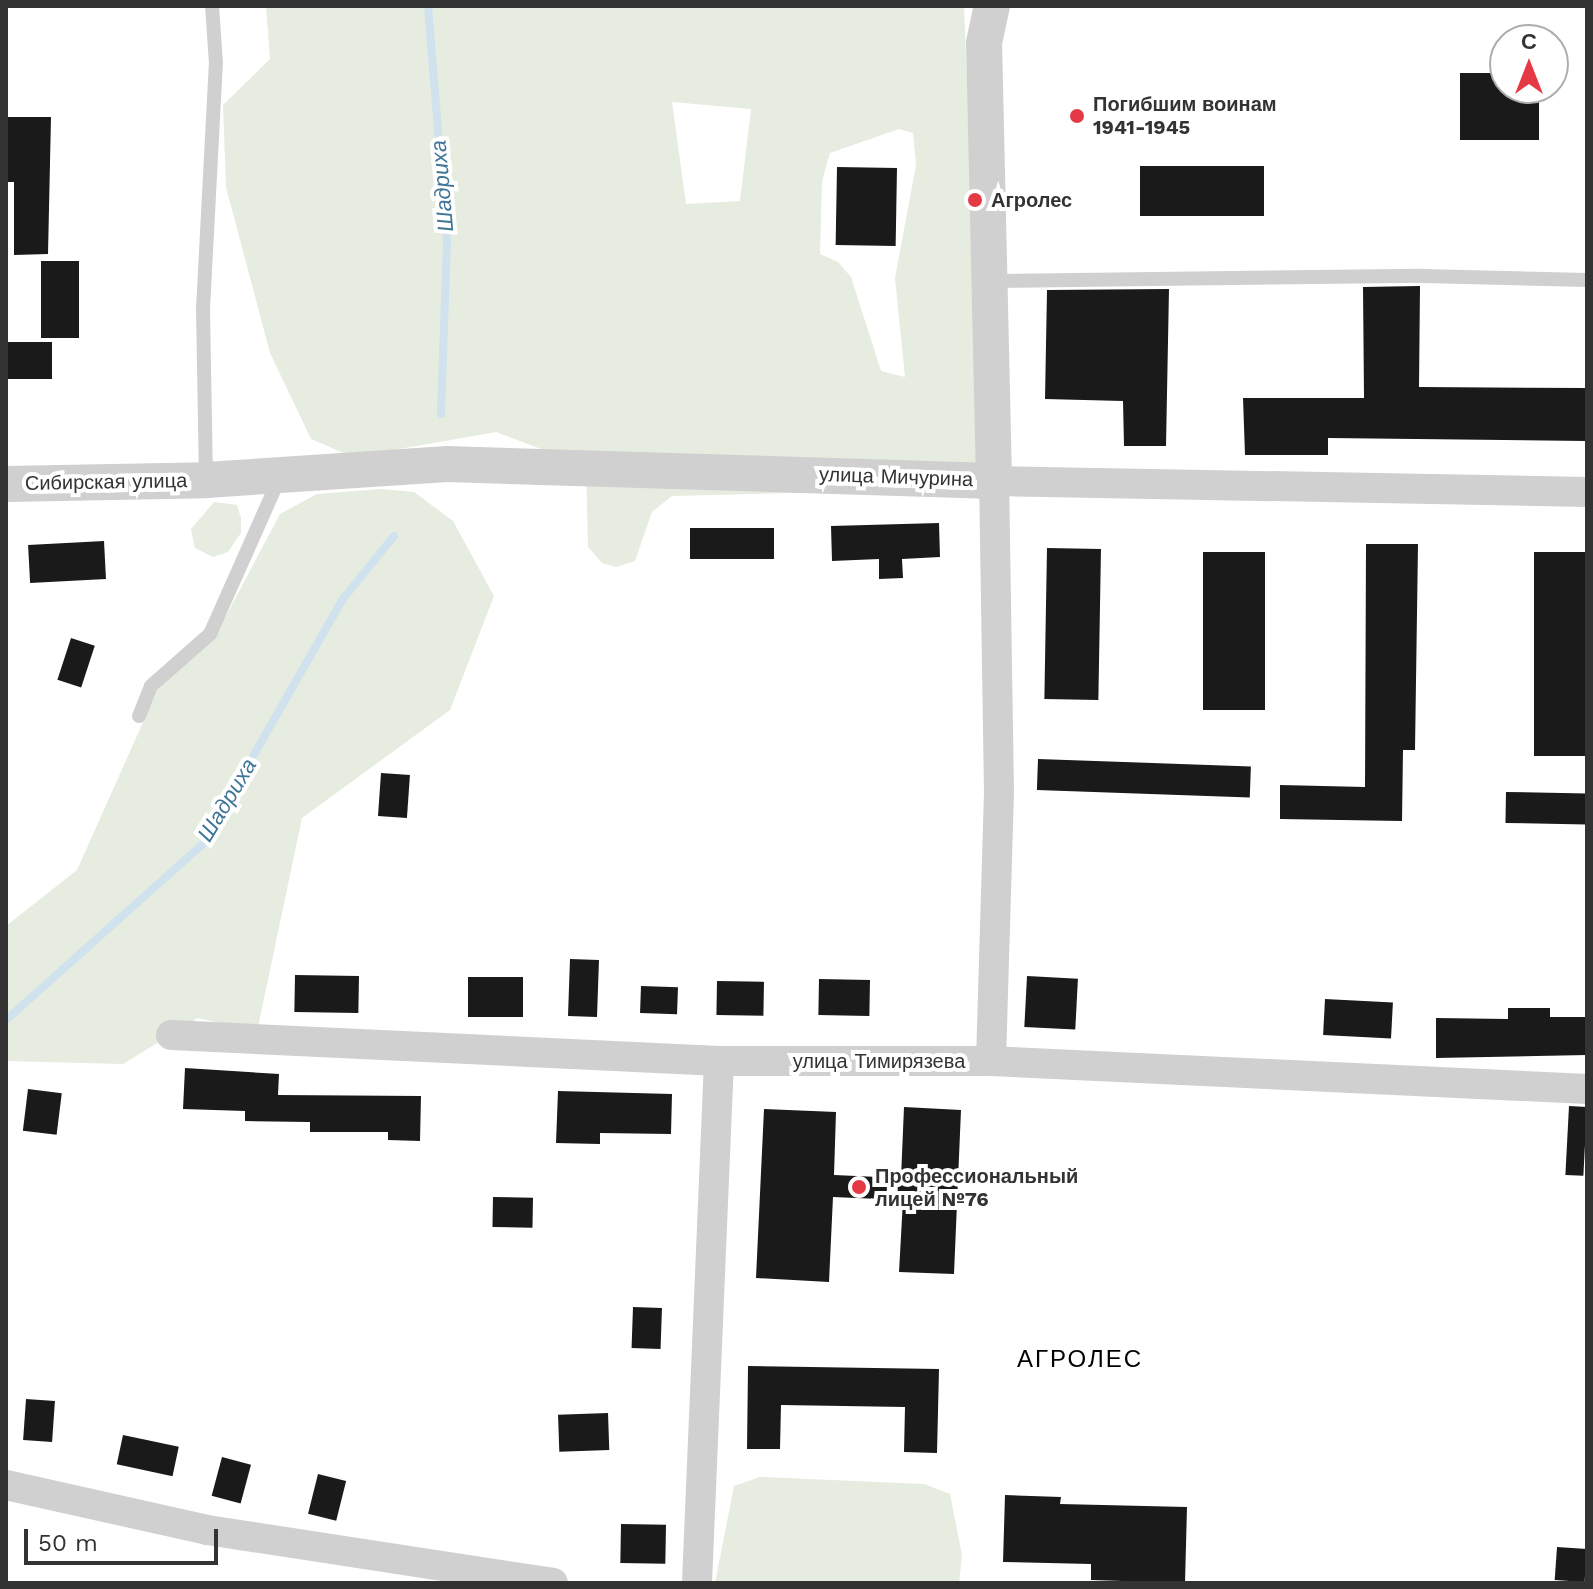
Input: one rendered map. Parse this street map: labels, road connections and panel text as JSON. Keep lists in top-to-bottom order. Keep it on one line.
{"streets":{"street":["улица Мичурина","Сибирская улица","улица Тимирязева"]},"crossings":[["улица Мичурина","Сибирская улица"]],"districts":["АГРОЛЕС"],"water":["Шадриха"],"places":["Погибшим воинам 1941-1945","Агролес","Профессиональный лицей №76"],"scale_bar":"50 m","north":"top"}
